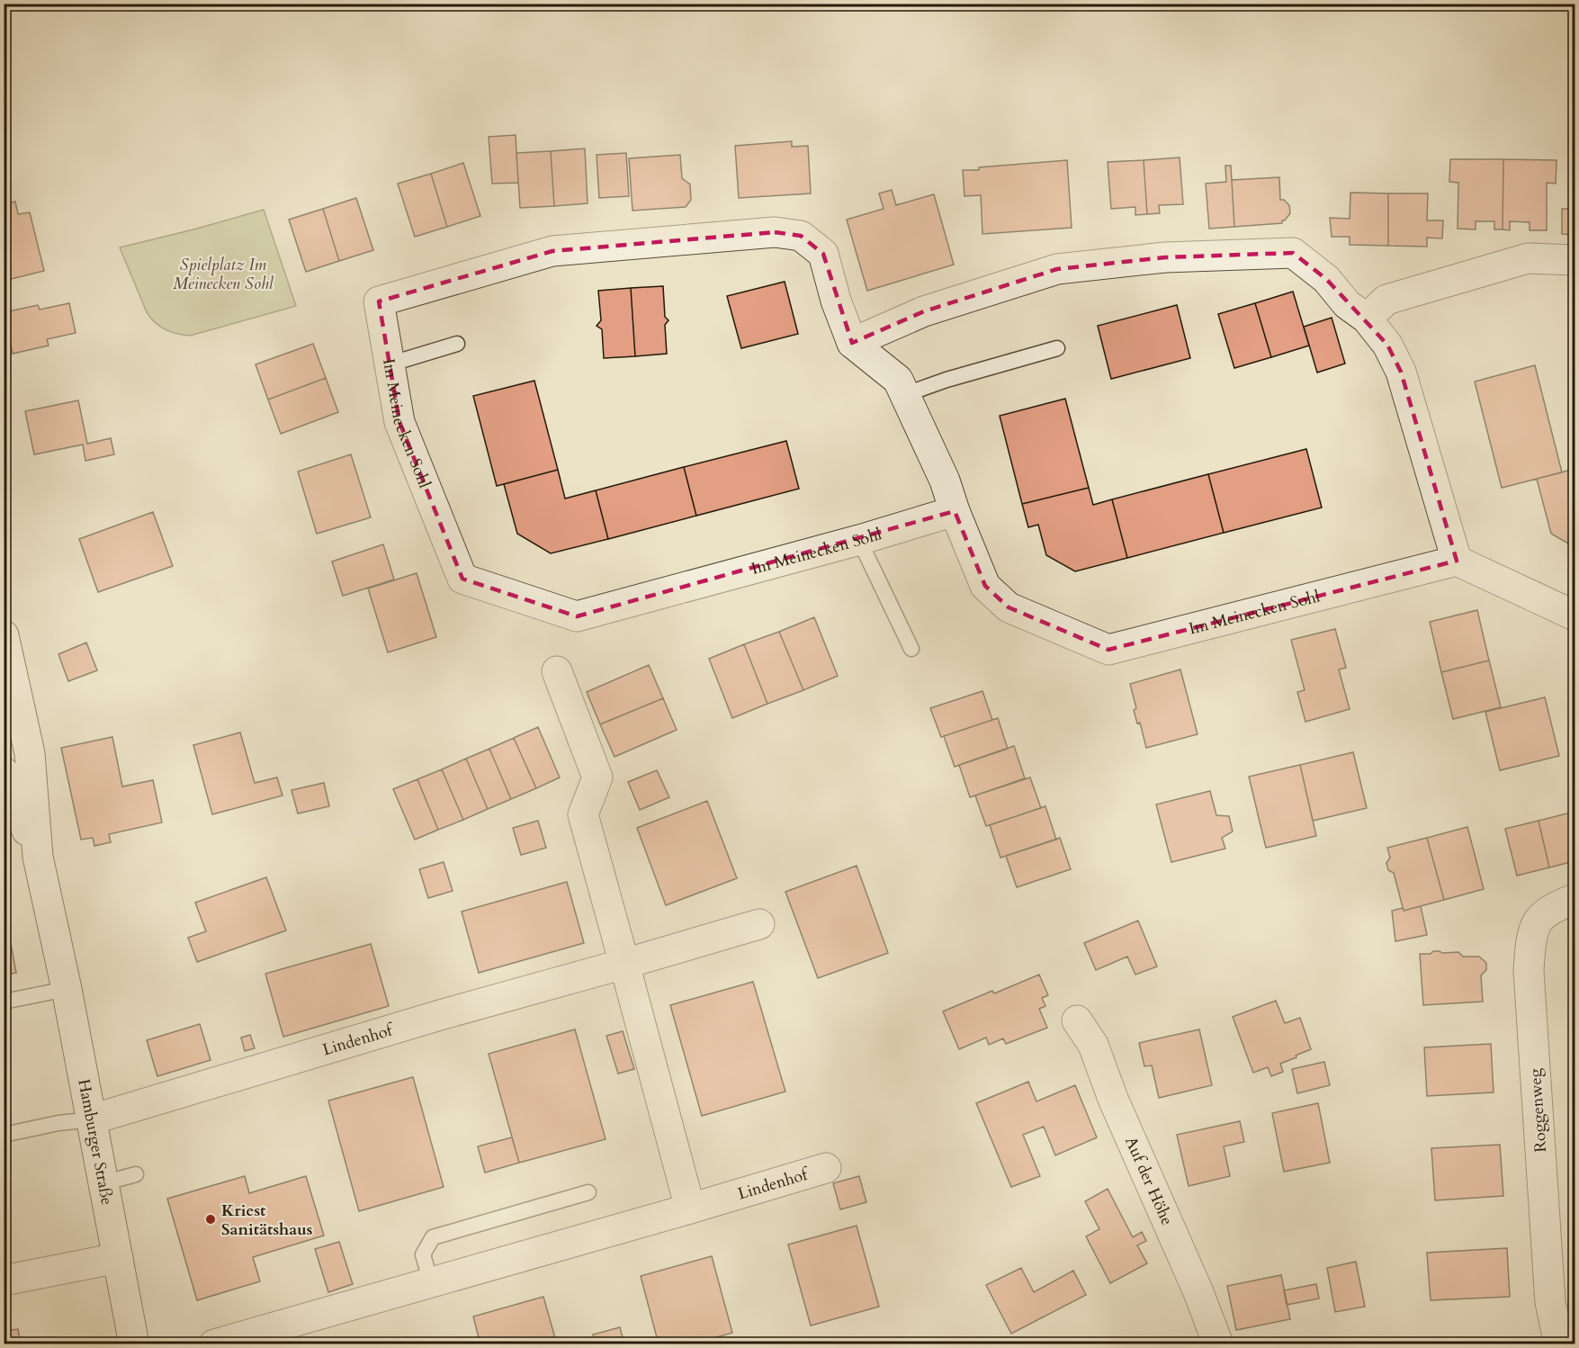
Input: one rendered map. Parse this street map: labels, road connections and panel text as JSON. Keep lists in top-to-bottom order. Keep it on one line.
{"streets":{"street":["Im Meinecken Sohl","Lindenhof","Roggenweg","Hamburger Straße","Auf der Höhe"]},"crossings":[["Lindenhof","Hamburger Straße"]],"parks":["Spielplatz Im Meinecken Sohl"],"places":["Kriest Sanitätshaus"]}
